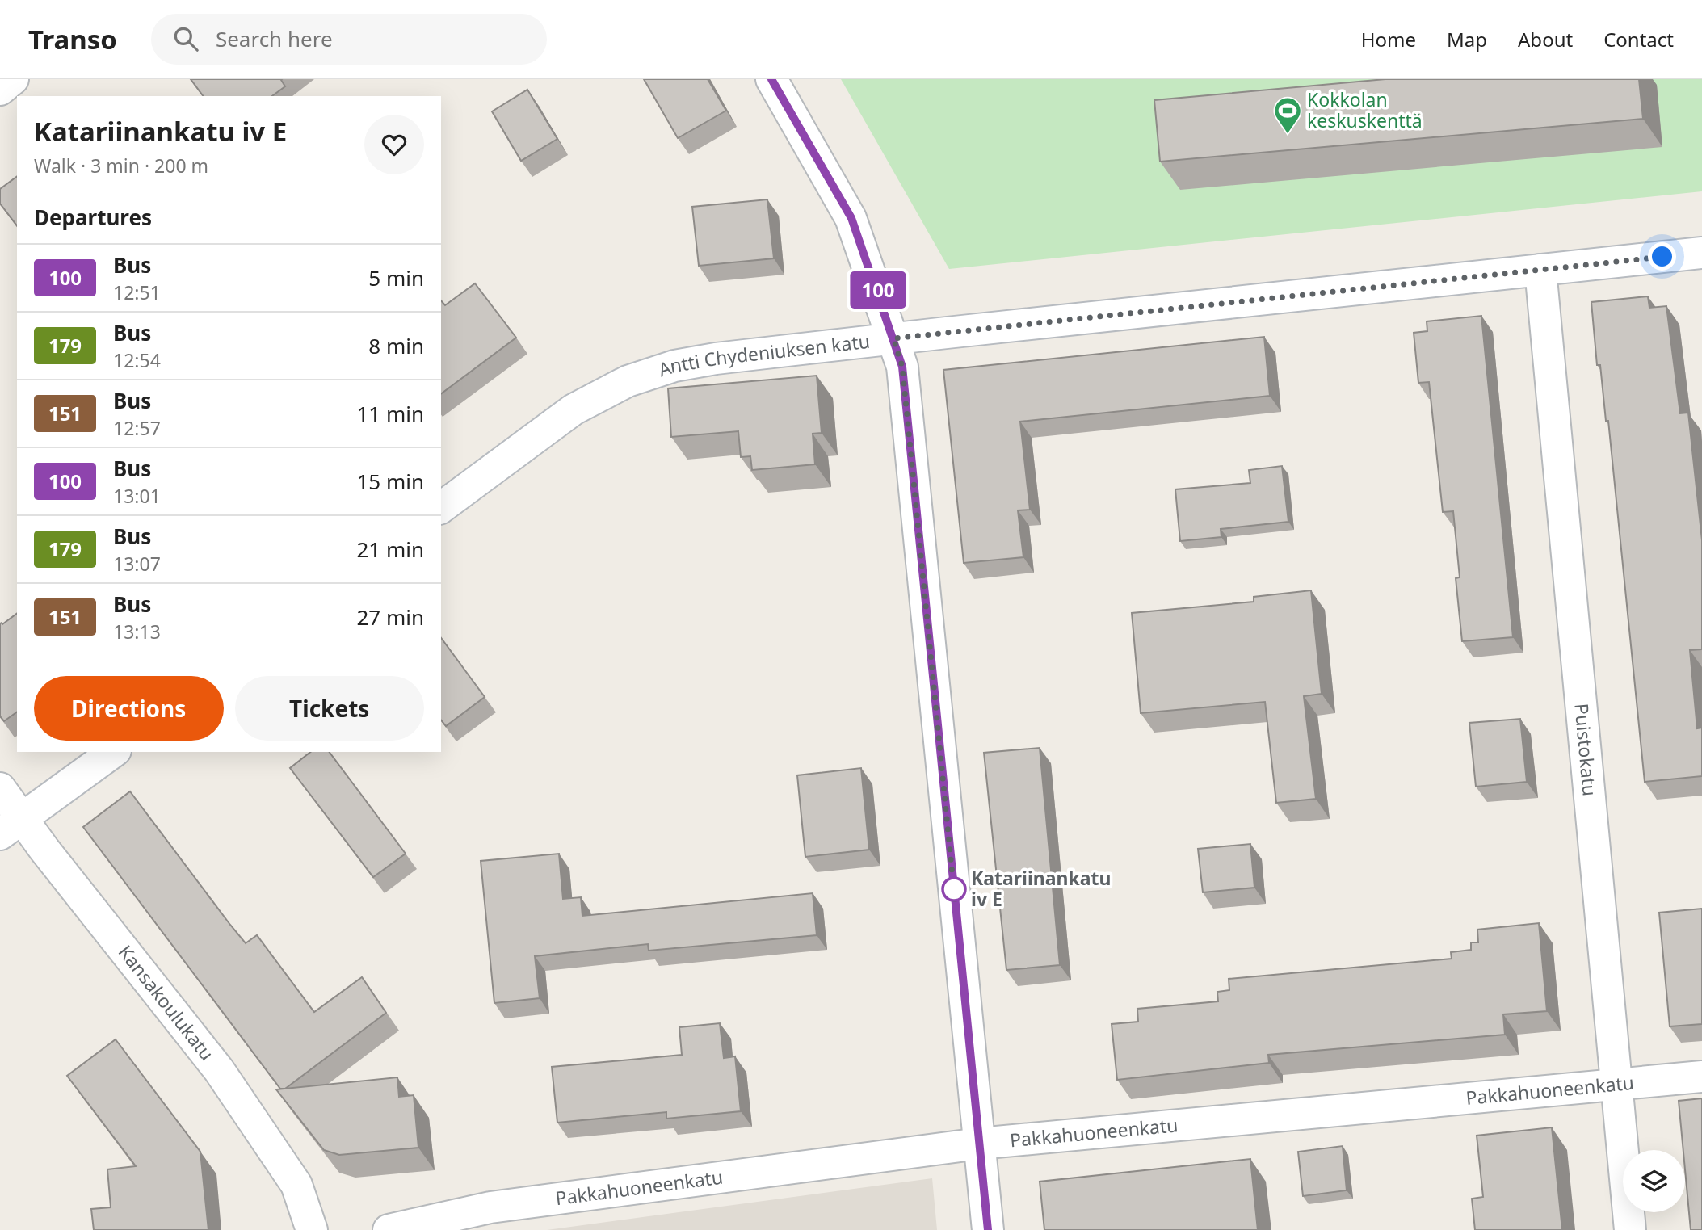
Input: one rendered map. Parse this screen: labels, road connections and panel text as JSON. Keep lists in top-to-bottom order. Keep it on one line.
{"streets":{"street":["Antti Chydeniuksen katu","Puistokatu","Kansakoulukatu","Pakkahuoneenkatu"]},"crossings":[["Antti Chydeniuksen katu","Puistokatu"],["Puistokatu","Pakkahuoneenkatu"]],"places":{"sports":["Kokkolan keskuskenttä"],"other":["Katariinankatu iv E"]},"lines":["bus line 100"],"page":{"header":"Transo","search":"Search here","nav":["Home","Map","About","Contact"],"on_map":"100","heading":[["Katariinankatu iv E","Walk · 3 min · 200 m"],"Departures"],"list":[{"mark":"100","name":"Bus","note":"12:51","value":"5 min"},{"mark":"179","name":"Bus","note":"12:54","value":"8 min"},{"mark":"151","name":"Bus","note":"12:57","value":"11 min"},{"mark":"100","name":"Bus","note":"13:01","value":"15 min"},{"mark":"179","name":"Bus","note":"13:07","value":"21 min"},{"mark":"151","name":"Bus","note":"13:13","value":"27 min"}],"buttons":["Directions","Tickets"]}}
